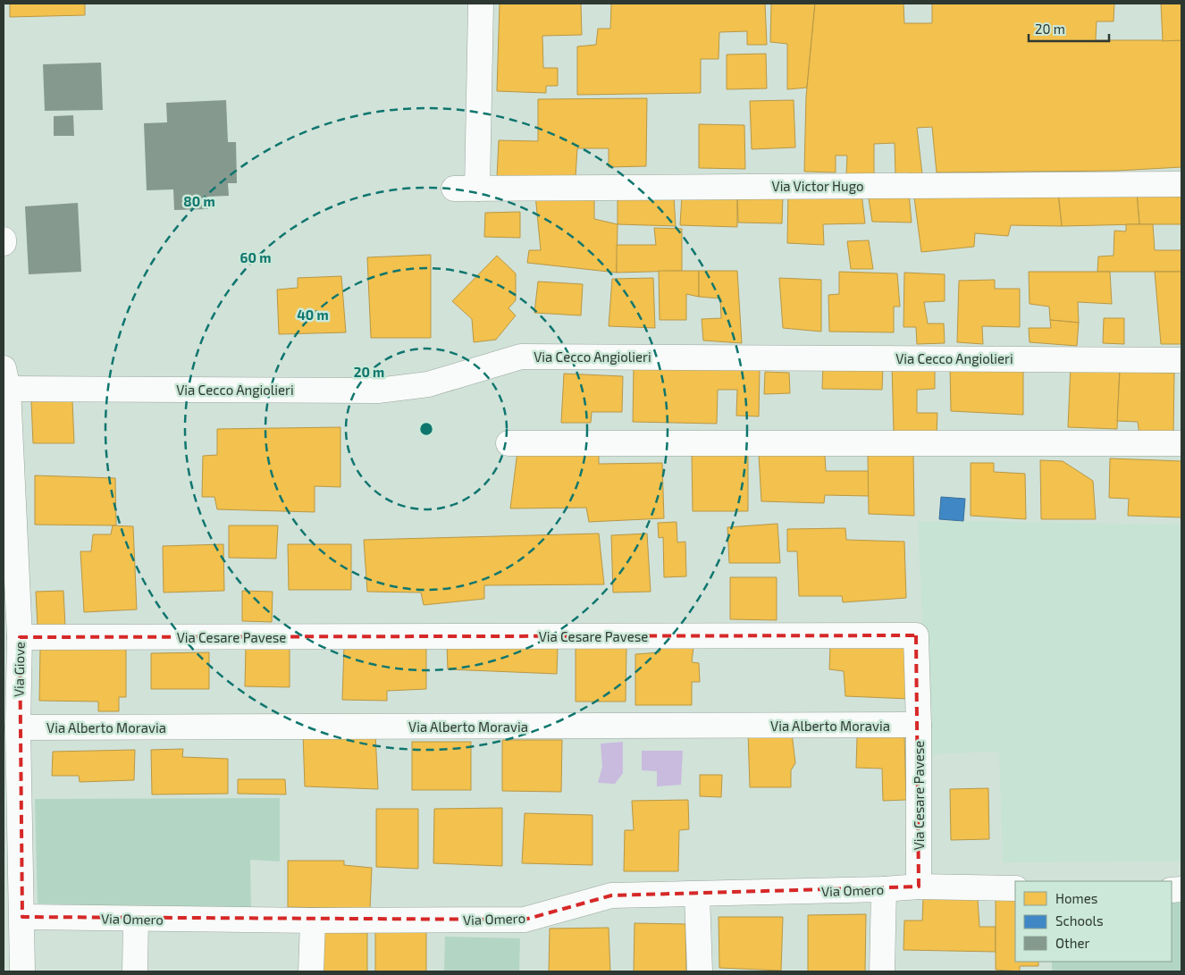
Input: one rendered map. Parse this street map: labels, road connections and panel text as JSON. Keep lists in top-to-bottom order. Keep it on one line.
{"streets":{"street":["Via Victor Hugo","Via Cecco Angiolieri","Via Cesare Pavese","Via Giove","Via Alberto Moravia","Via Omero"]},"crossings":[["Via Cecco Angiolieri","Via Giove"],["Via Cesare Pavese","Via Giove"],["Via Cesare Pavese","Via Alberto Moravia"],["Via Cesare Pavese","Via Omero"],["Via Giove","Via Alberto Moravia"],["Via Giove","Via Omero"]],"legend":["Homes","Schools","Other"],"scale_bar":"20 m","rings":["80 m","60 m","40 m","20 m"]}
